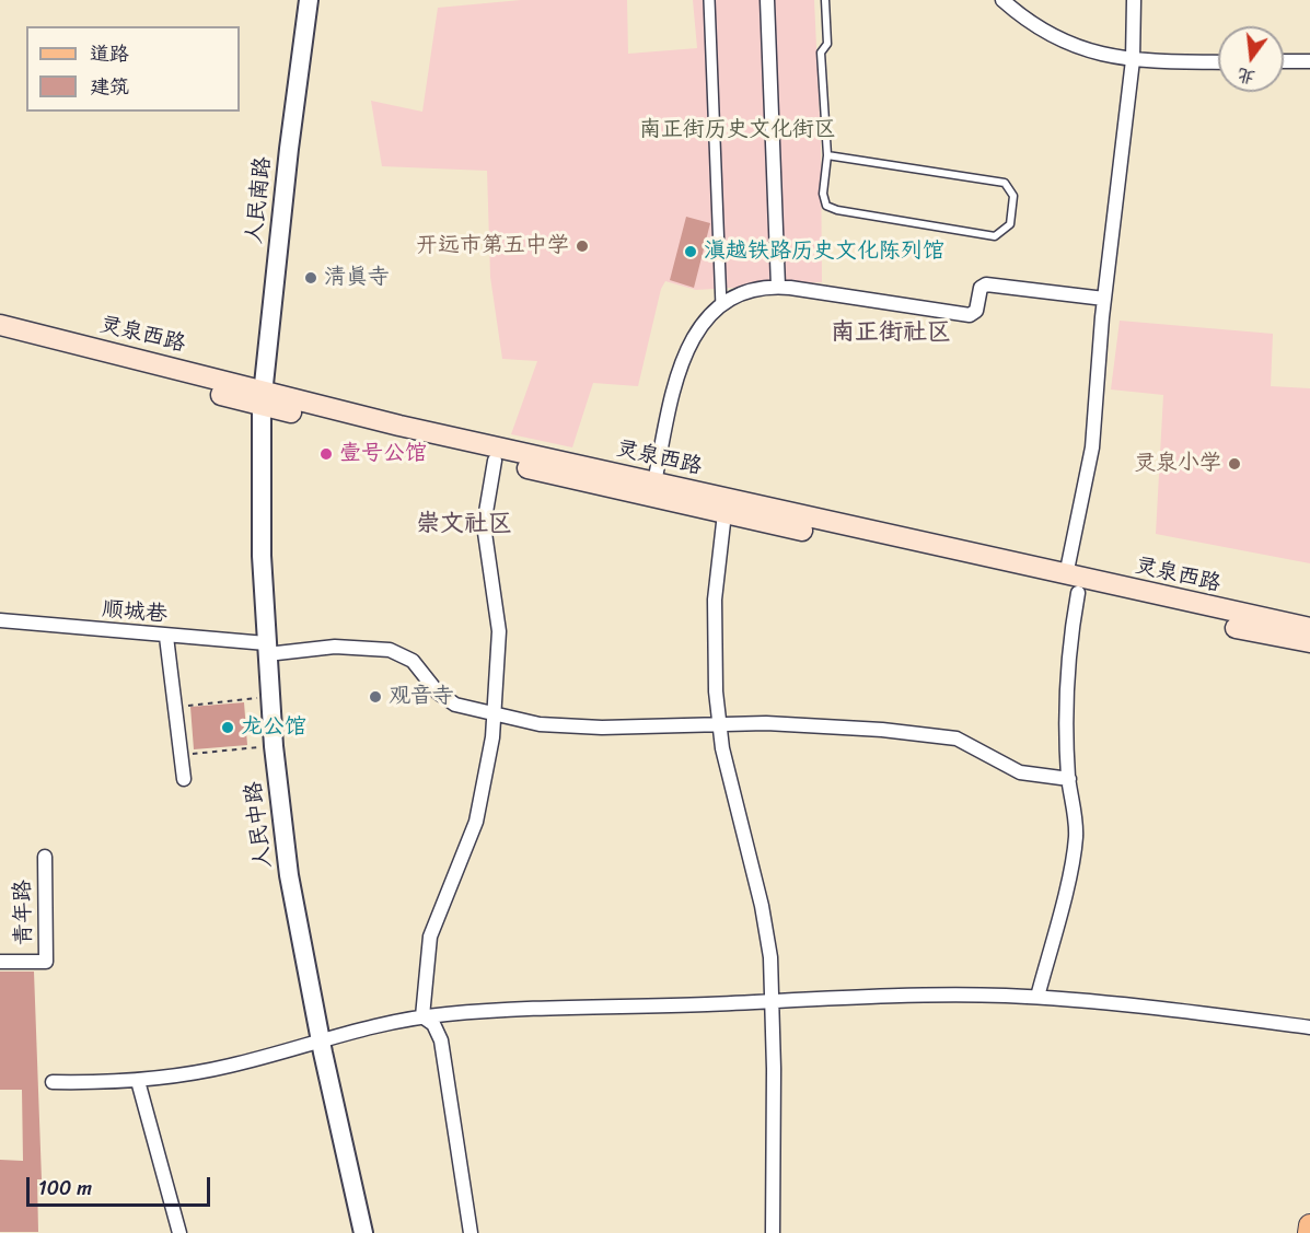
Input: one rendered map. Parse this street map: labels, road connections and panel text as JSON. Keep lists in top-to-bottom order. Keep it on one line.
{"streets":{"main road":["灵泉西路"],"street":["人民南路","顺城巷","人民中路","青年路"]},"crossings":[["人民南路","灵泉西路"],["人民南路","人民中路"],["灵泉西路","人民中路"],["顺城巷","人民中路"]],"districts":["南正街社区","崇文社区"],"parks":["南正街历史文化街区"],"places":["开远市第五中学","滇越铁路历史文化陈列馆","清真寺","壹号公馆","灵泉小学","观音寺","龙公馆"],"legend":["道路","建筑"],"scale_bar":"100 m","north":"bottom"}
